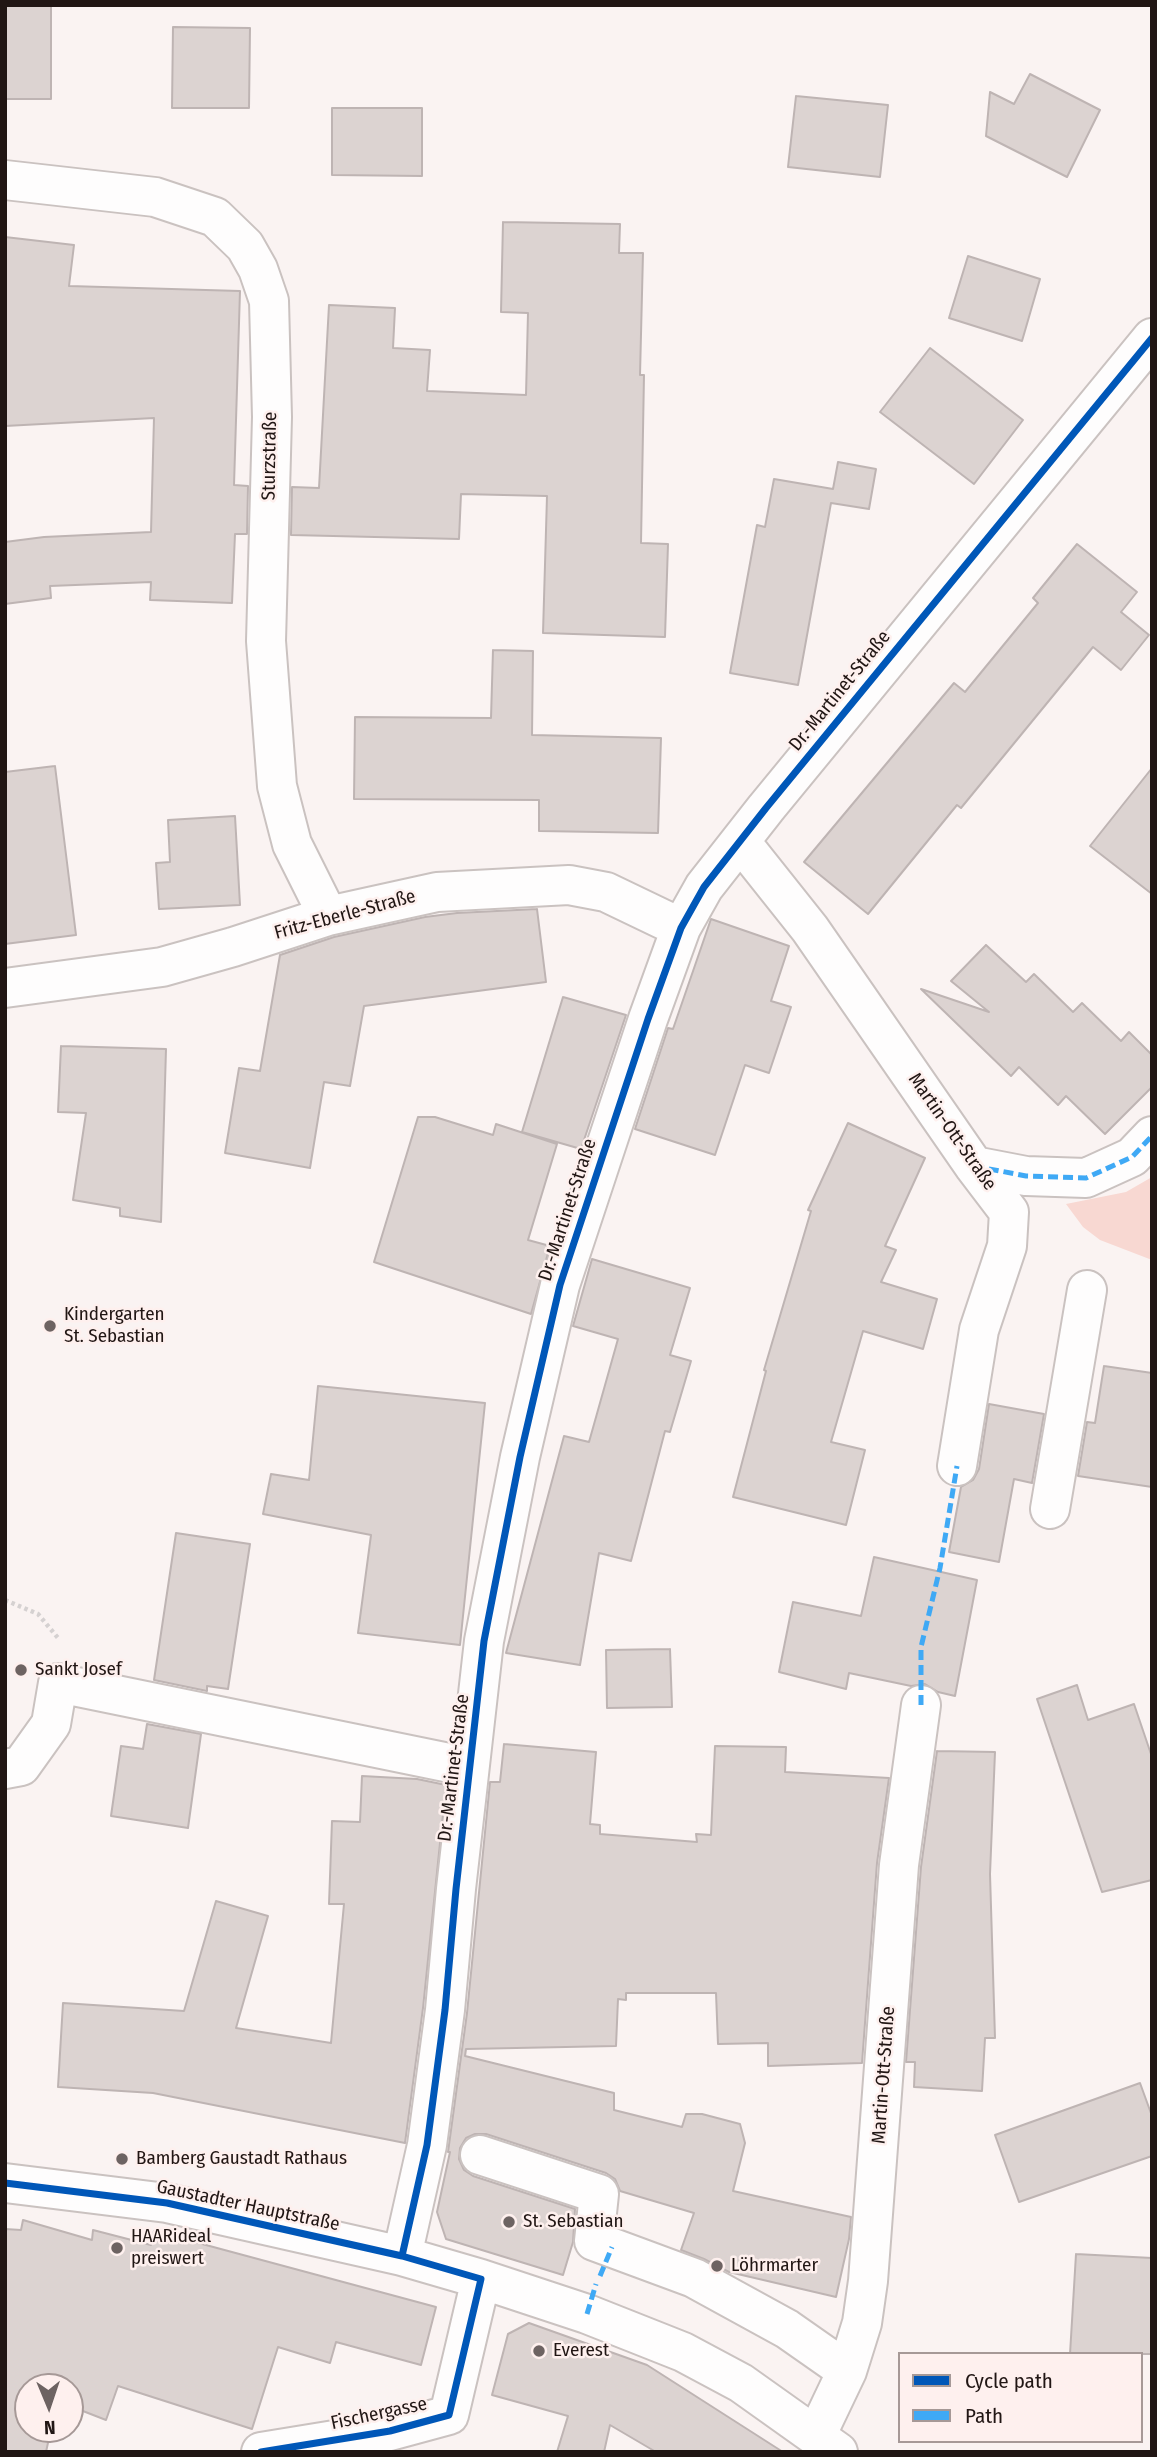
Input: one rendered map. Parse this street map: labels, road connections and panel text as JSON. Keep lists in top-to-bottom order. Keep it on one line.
{"streets":{"street":["Sturzstraße","Dr.-Martinet-Straße","Fritz-Eberle-Straße","Martin-Ott-Straße","Gaustadter Hauptstraße","Fischergasse"]},"crossings":[["Sturzstraße","Fritz-Eberle-Straße"],["Dr.-Martinet-Straße","Fritz-Eberle-Straße"],["Dr.-Martinet-Straße","Martin-Ott-Straße"],["Dr.-Martinet-Straße","Gaustadter Hauptstraße"],["Martin-Ott-Straße","Gaustadter Hauptstraße"],["Gaustadter Hauptstraße","Fischergasse"]],"places":["Kindergarten St. Sebastian","Sankt Josef","Bamberg Gaustadt Rathaus","St. Sebastian","HAARideal preiswert","Löhrmarter","Everest"],"legend":["Cycle path","Path"],"north":"bottom"}
